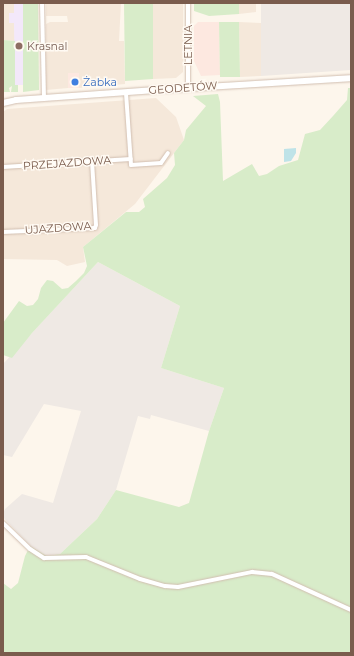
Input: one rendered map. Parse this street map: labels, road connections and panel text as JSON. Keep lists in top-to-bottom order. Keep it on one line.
{"streets":{"main road":["GEODETÓW"],"street":["LETNIA","PRZEJAZDOWA","UJAZDOWA"]},"crossings":[["LETNIA","GEODETÓW"],["PRZEJAZDOWA","UJAZDOWA"]],"places":["Krasnal","Żabka"]}
